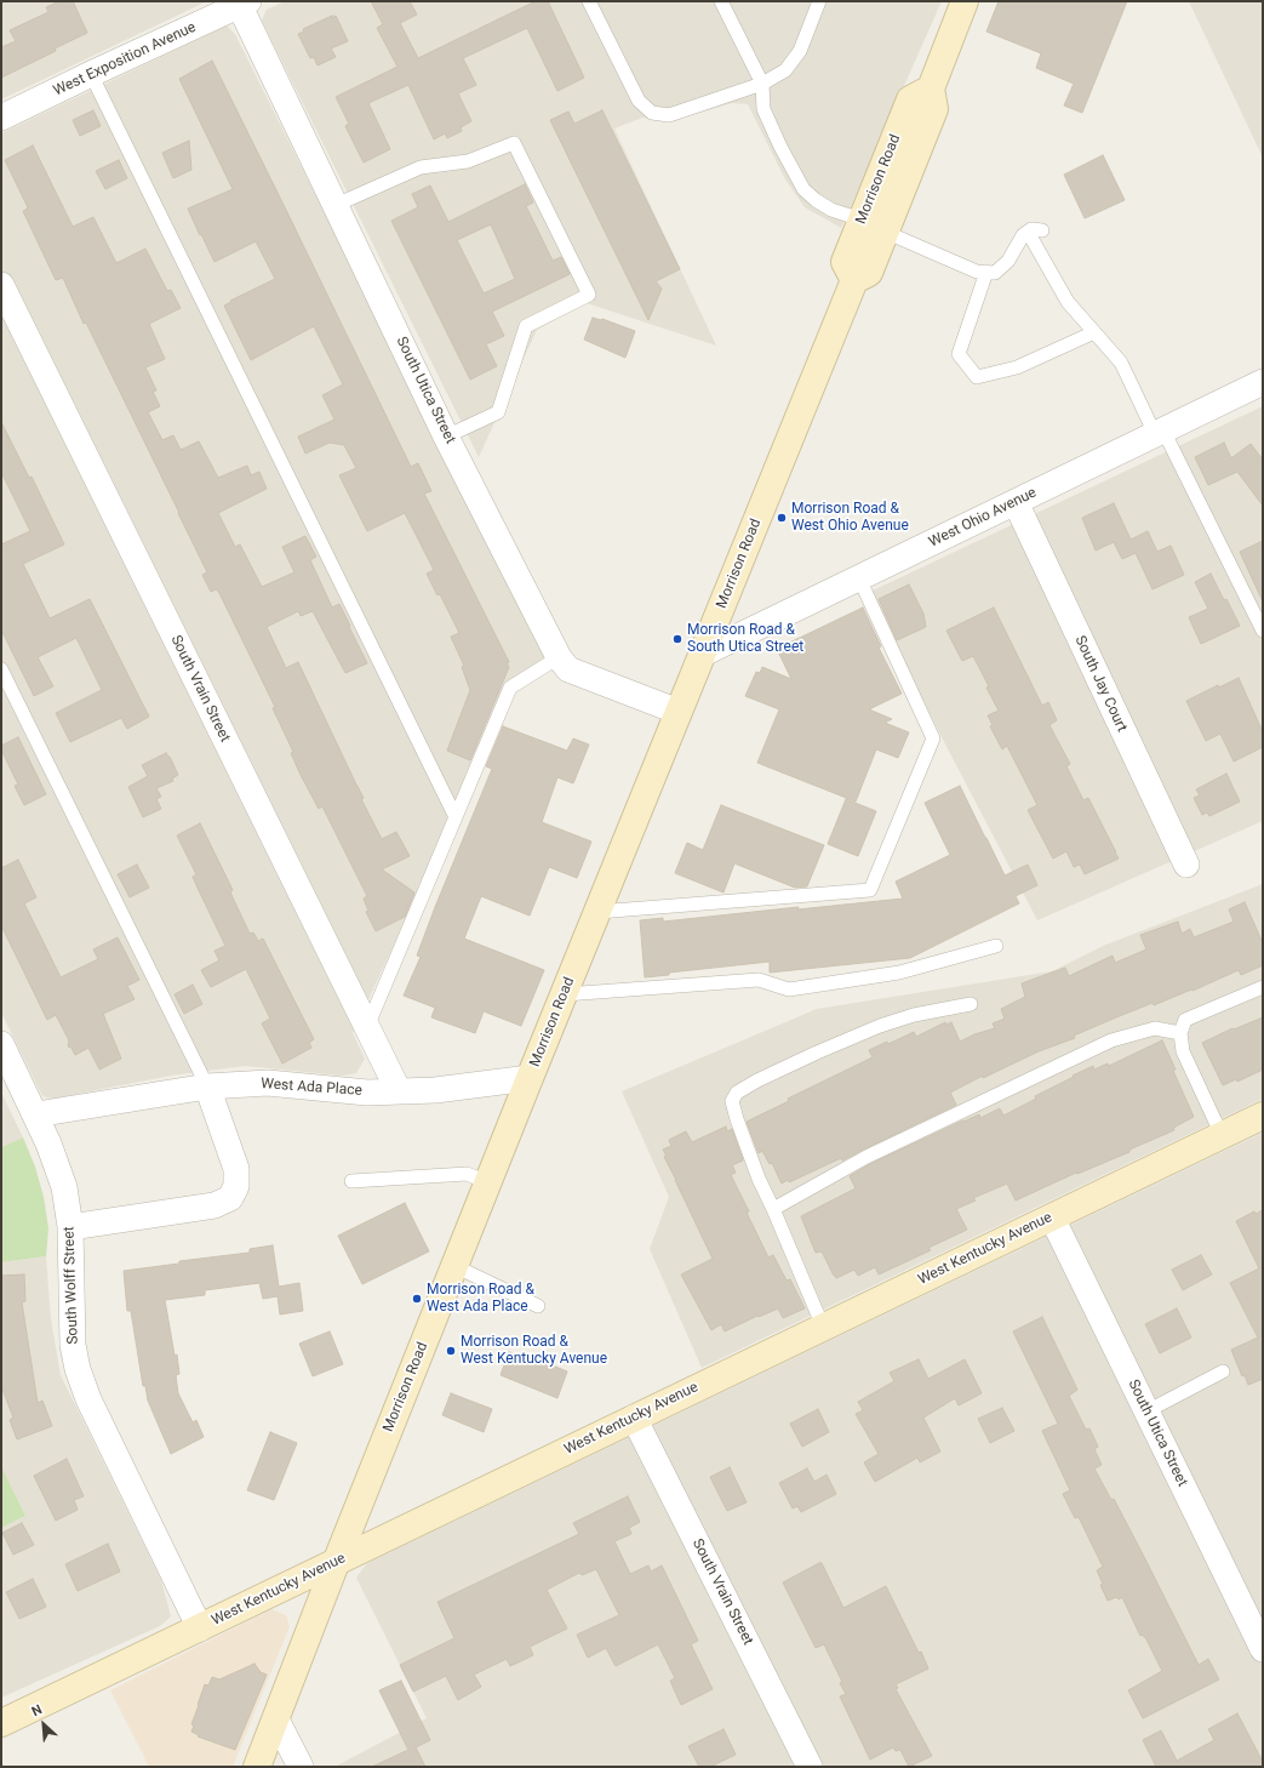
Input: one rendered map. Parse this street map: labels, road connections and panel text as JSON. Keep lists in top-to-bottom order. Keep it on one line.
{"streets":{"main road":["Morrison Road","West Kentucky Avenue"],"street":["West Exposition Avenue","South Utica Street","West Ohio Avenue","South Jay Court","South Vrain Street","West Ada Place","South Wolff Street"]},"crossings":[["West Exposition Avenue","South Utica Street"],["Morrison Road","South Utica Street"],["Morrison Road","West Ohio Avenue"],["Morrison Road","West Ada Place"],["Morrison Road","West Kentucky Avenue"],["South Utica Street","West Kentucky Avenue"],["West Ohio Avenue","South Jay Court"],["South Vrain Street","West Ada Place"],["South Vrain Street","West Kentucky Avenue"],["West Ada Place","South Wolff Street"],["West Kentucky Avenue","South Wolff Street"]],"places":["Morrison Road & West Ohio Avenue","Morrison Road & South Utica Street","Morrison Road & West Ada Place","Morrison Road & West Kentucky Avenue"],"north":"top left"}
